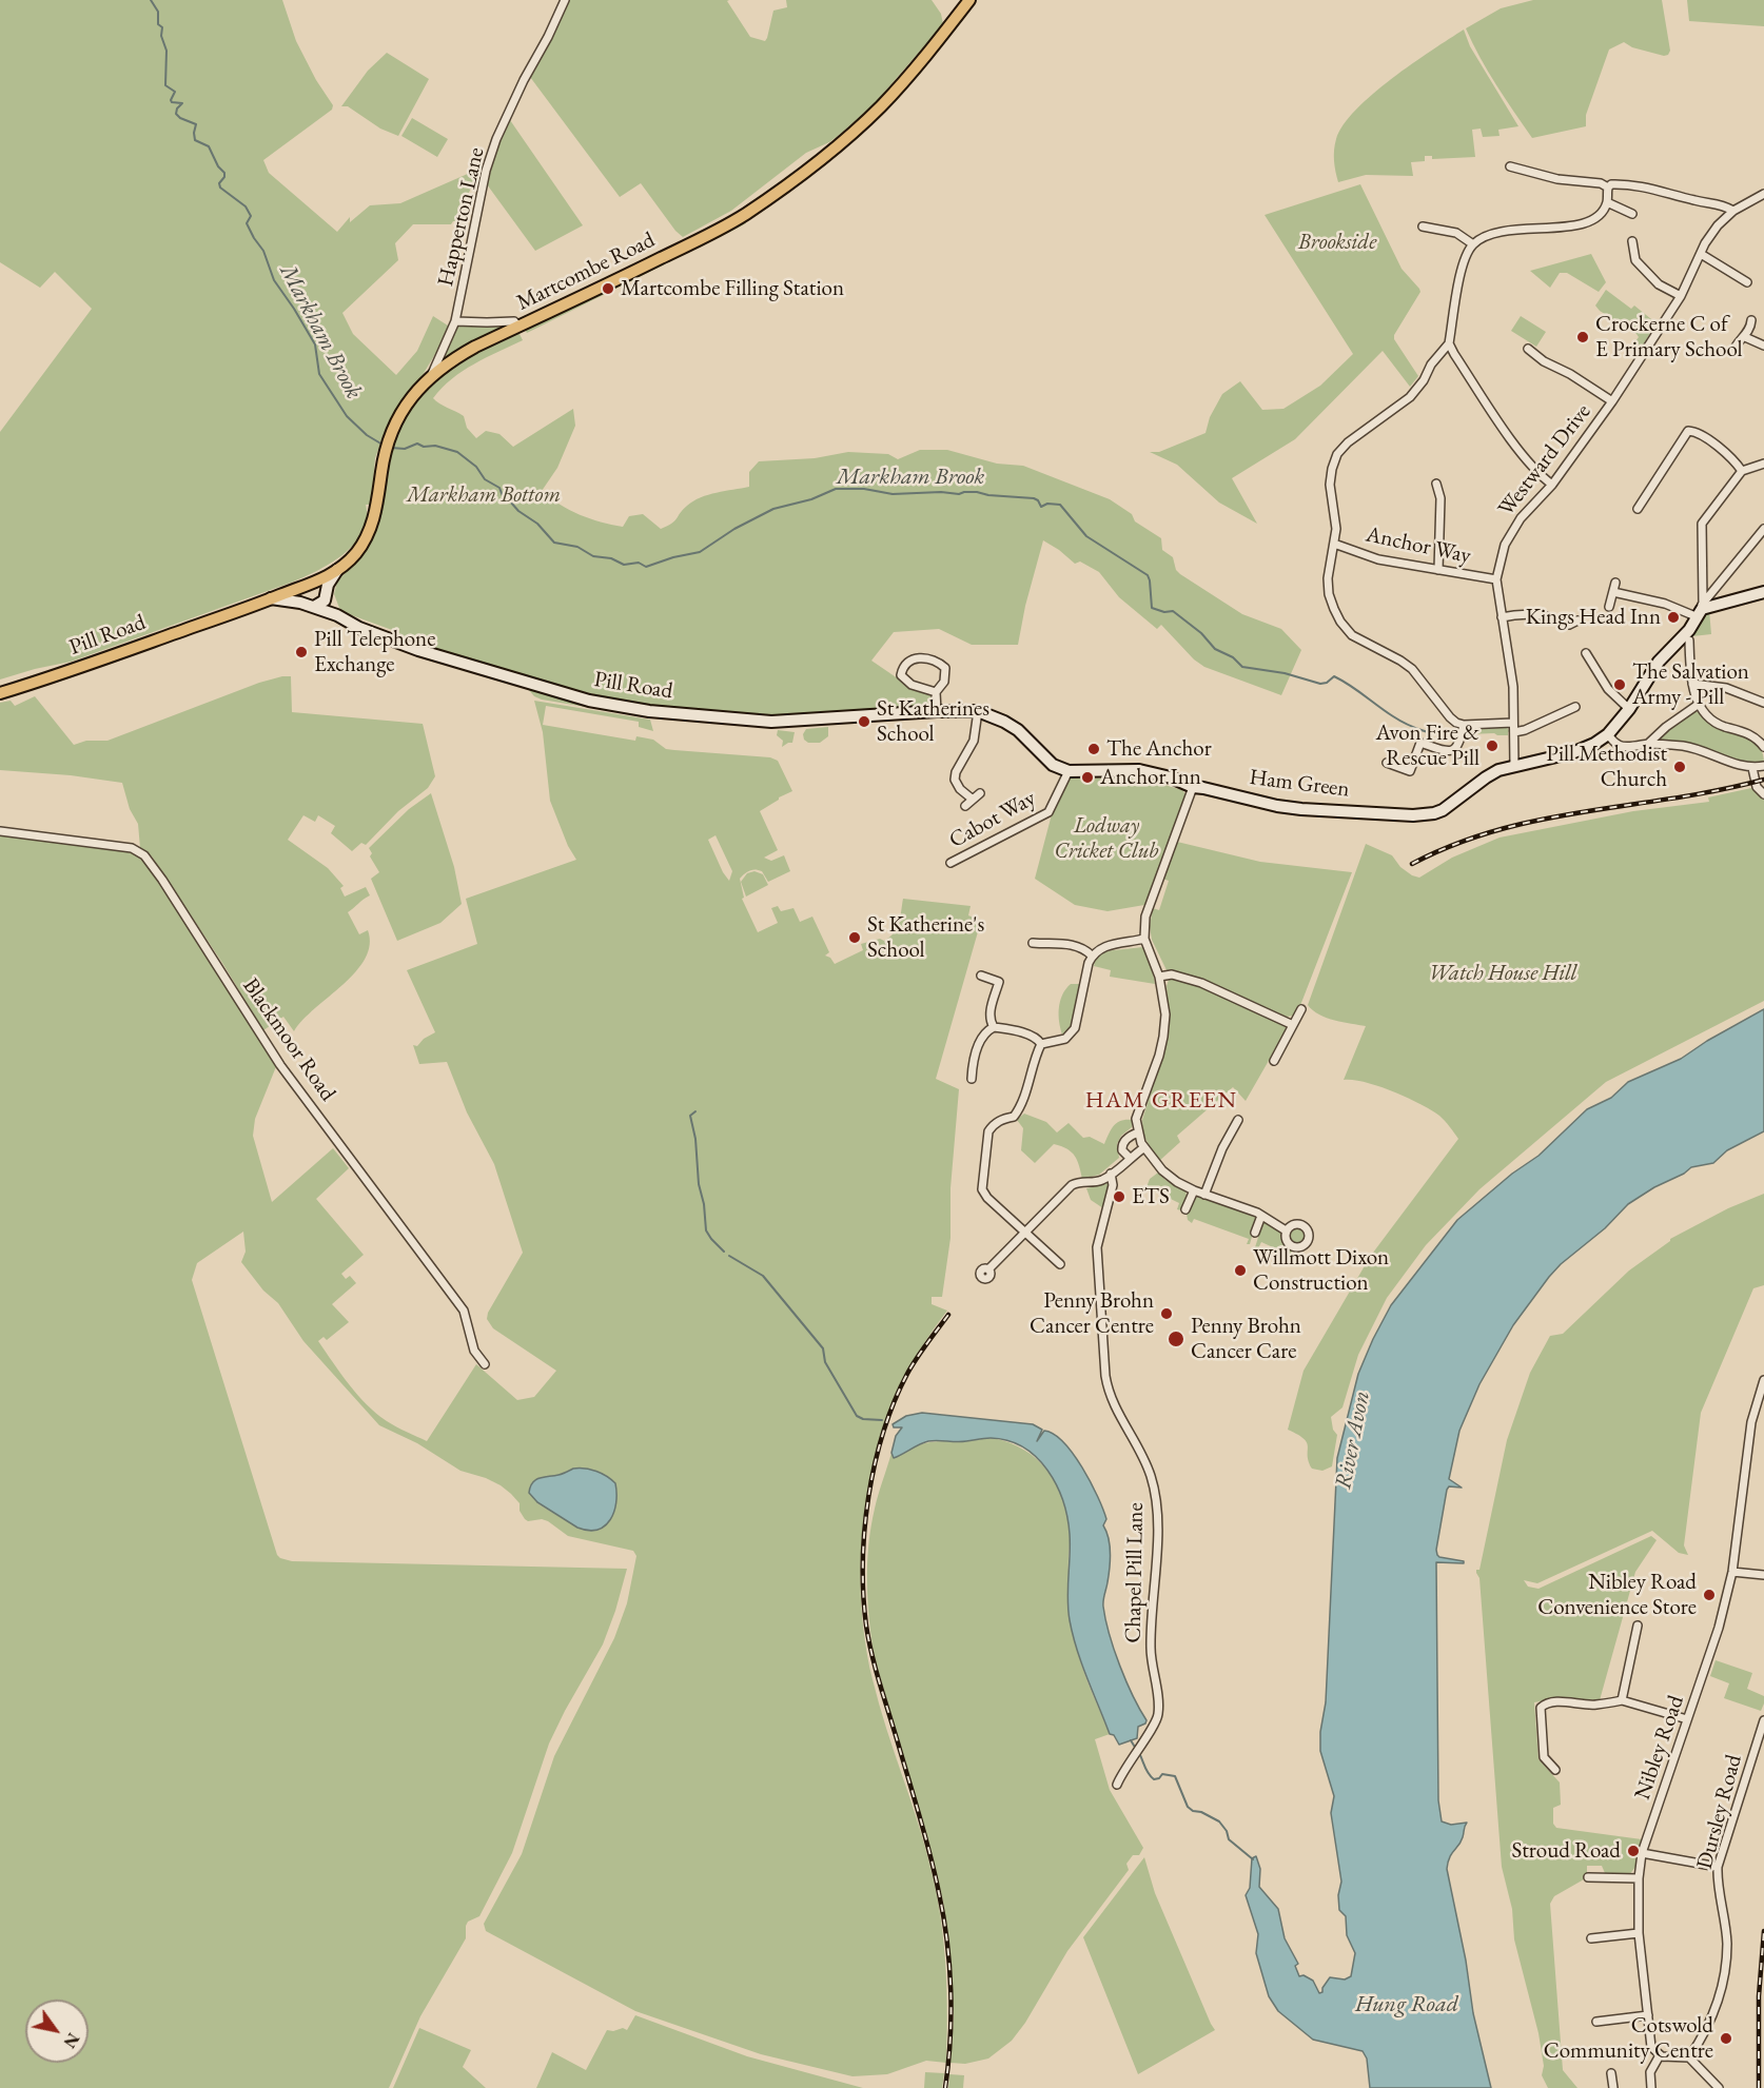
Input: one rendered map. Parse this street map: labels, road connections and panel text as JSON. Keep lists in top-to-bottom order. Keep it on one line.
{"streets":{"main road":["Martcombe Road","Pill Road"],"street":["Happerton Lane","Westward Drive","Anchor Way","Ham Green","Cabot Way","Blackmoor Road","Chapel Pill Lane","Nibley Road","Dursley Road"]},"crossings":[["Happerton Lane","Martcombe Road"],["Martcombe Road","Pill Road"],["Westward Drive","Anchor Way"],["Westward Drive","Ham Green"],["Ham Green","Cabot Way"]],"districts":["HAM GREEN"],"water":["Markham Brook","River Avon","Hung Road"],"parks":["Brookside","Markham Bottom","Lodway Cricket Club","Watch House Hill"],"places":["Martcombe Filling Station","Crockerne C of E Primary School","Kings Head Inn","Pill Telephone Exchange","The Salvation Army - Pill","St Katherines School","Avon Fire & Rescue Pill","The Anchor","Pill Methodist Church","Anchor Inn","St Katherine's School","ETS","Willmott Dixon Construction","Penny Brohn Cancer Centre","Penny Brohn Cancer Care","Nibley Road Convenience Store","Stroud Road","Cotswold Community Centre"],"north":"bottom right"}
